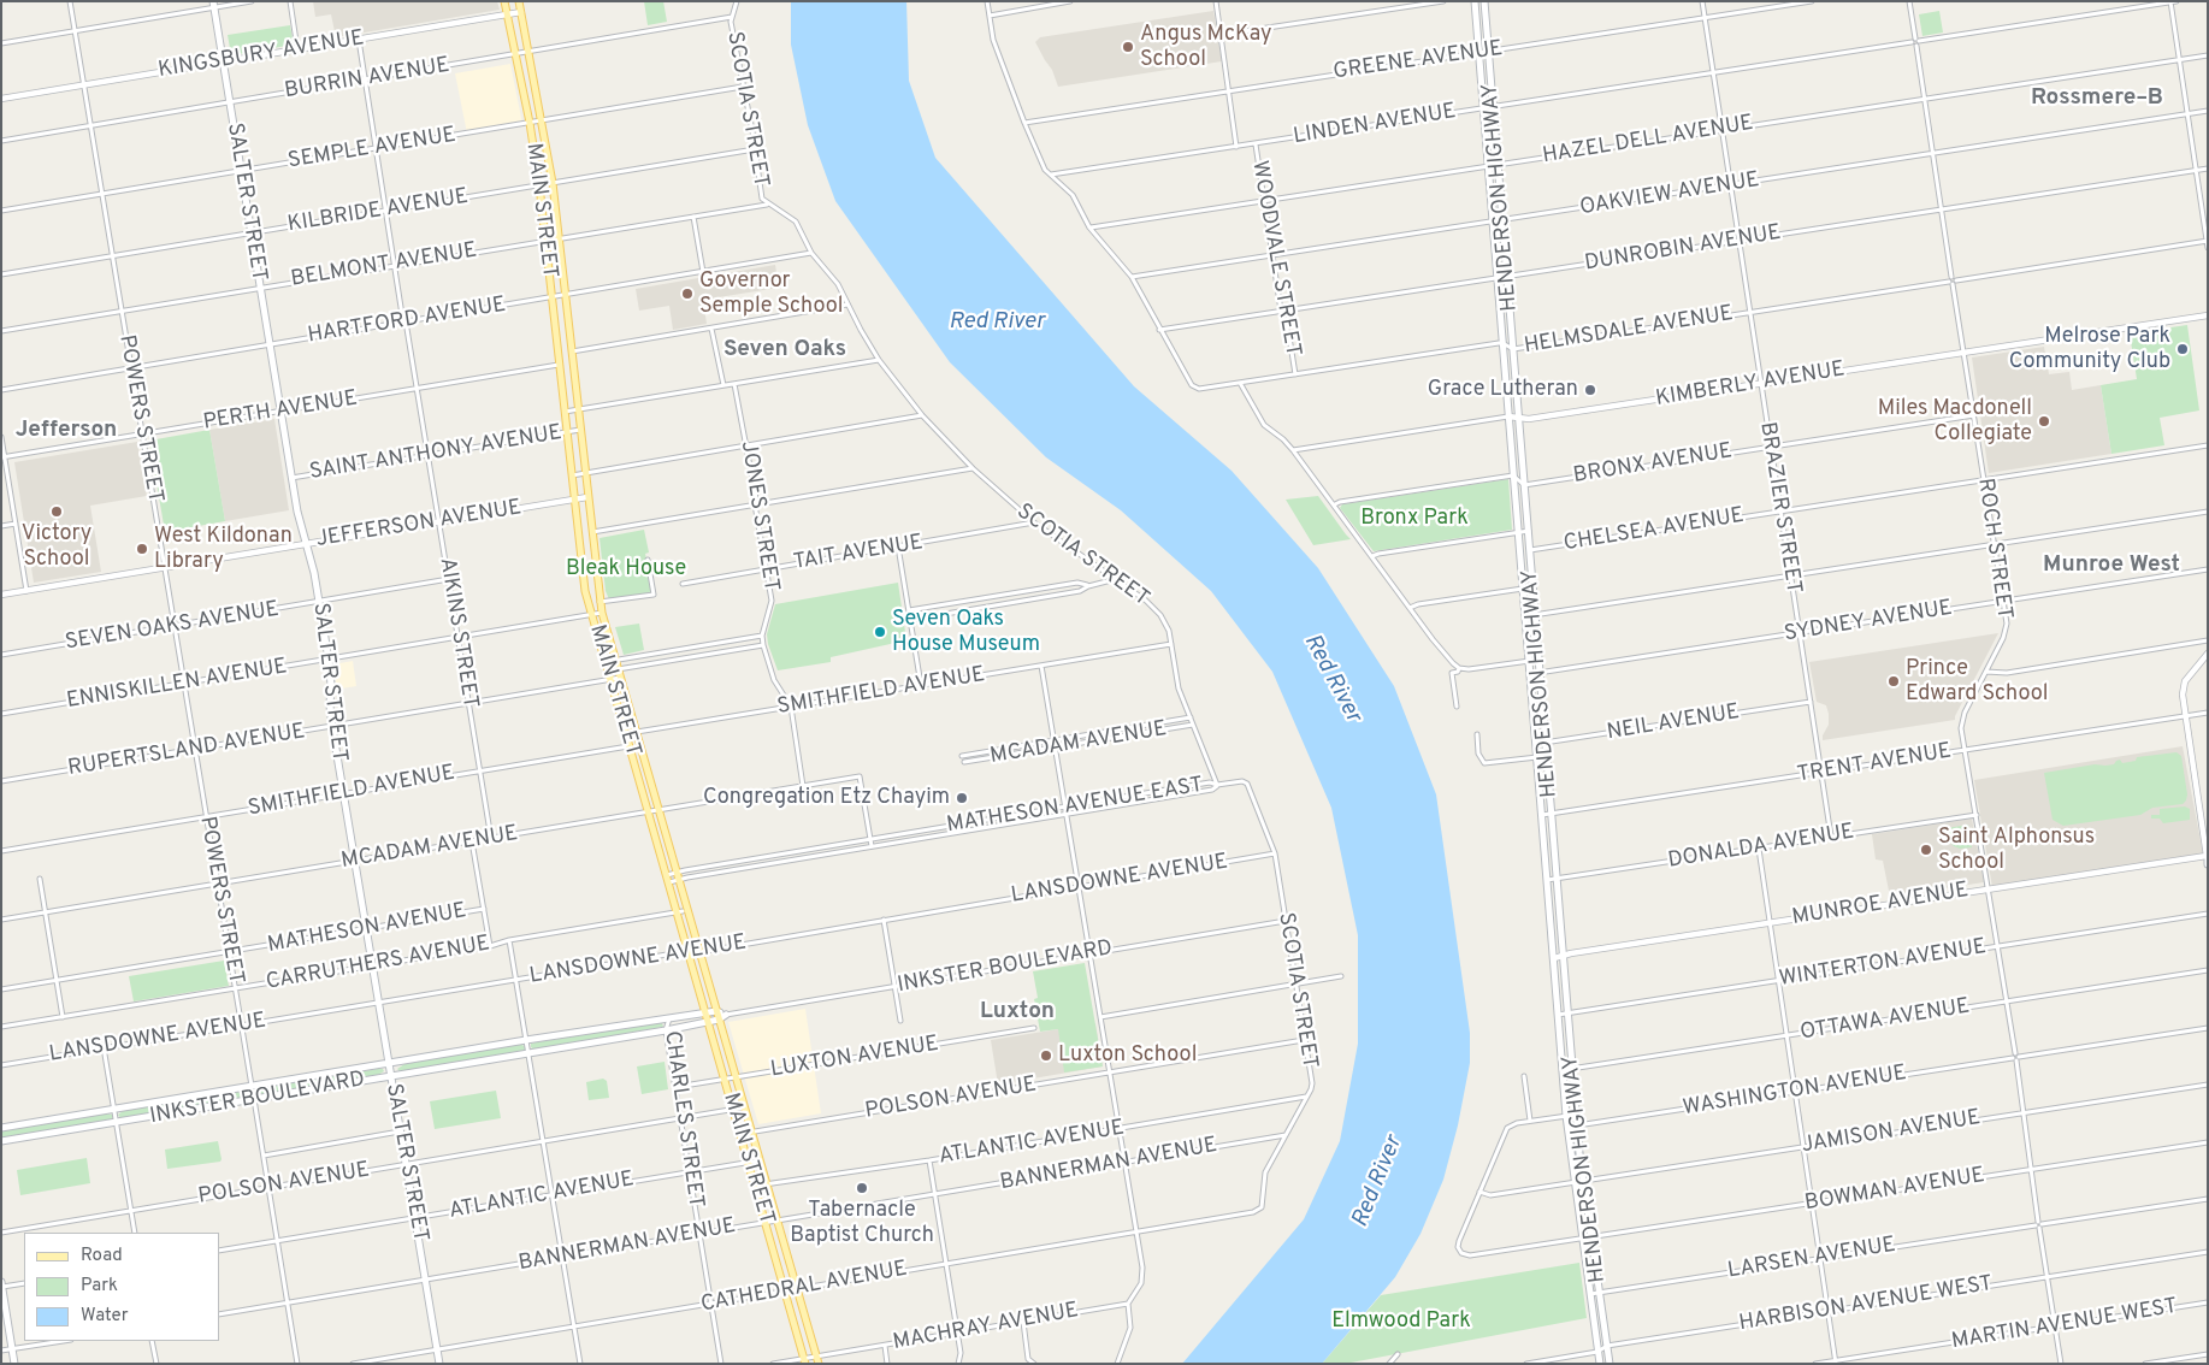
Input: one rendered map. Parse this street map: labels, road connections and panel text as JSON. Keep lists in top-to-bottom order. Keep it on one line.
{"streets":{"main road":["HENDERSON HIGHWAY","SALTER STREET","MAIN STREET","INKSTER BOULEVARD"],"street":["KINGSBURY AVENUE","GREENE AVENUE","BURRIN AVENUE","SCOTIA STREET","LINDEN AVENUE","HAZEL DELL AVENUE","SEMPLE AVENUE","OAKVIEW AVENUE","KILBRIDE AVENUE","DUNROBIN AVENUE","WOODVALE STREET","BELMONT AVENUE","HARTFORD AVENUE","HELMSDALE AVENUE","KIMBERLY AVENUE","PERTH AVENUE","POWERS STREET","SAINT ANTHONY AVENUE","BRONX AVENUE","BRAZIER STREET","JONES STREET","JEFFERSON AVENUE","CHELSEA AVENUE","ROCH STREET","TAIT AVENUE","SYDNEY AVENUE","SEVEN OAKS AVENUE","AIKINS STREET","ENNISKILLEN AVENUE","SMITHFIELD AVENUE","NEIL AVENUE","MCADAM AVENUE","RUPERTSLAND AVENUE","TRENT AVENUE","MATHESON AVENUE EAST","DONALDA AVENUE","LANSDOWNE AVENUE","MUNROE AVENUE","MATHESON AVENUE","CARRUTHERS AVENUE","WINTERTON AVENUE","OTTAWA AVENUE","LUXTON AVENUE","WASHINGTON AVENUE","POLSON AVENUE","CHARLES STREET","JAMISON AVENUE","ATLANTIC AVENUE","BANNERMAN AVENUE","BOWMAN AVENUE","LARSEN AVENUE","CATHEDRAL AVENUE","HARBISON AVENUE WEST","MARTIN AVENUE WEST","MACHRAY AVENUE"]},"crossings":[["KINGSBURY AVENUE","SALTER STREET"],["KINGSBURY AVENUE","MAIN STREET"],["KINGSBURY AVENUE","POWERS STREET"],["KINGSBURY AVENUE","AIKINS STREET"],["GREENE AVENUE","HENDERSON HIGHWAY"],["GREENE AVENUE","WOODVALE STREET"],["GREENE AVENUE","BRAZIER STREET"],["BURRIN AVENUE","SCOTIA STREET"],["BURRIN AVENUE","SALTER STREET"],["BURRIN AVENUE","MAIN STREET"],["BURRIN AVENUE","POWERS STREET"],["BURRIN AVENUE","AIKINS STREET"],["SCOTIA STREET","SEMPLE AVENUE"],["SCOTIA STREET","KILBRIDE AVENUE"],["SCOTIA STREET","BELMONT AVENUE"],["SCOTIA STREET","HARTFORD AVENUE"],["SCOTIA STREET","TAIT AVENUE"],["SCOTIA STREET","SMITHFIELD AVENUE"],["SCOTIA STREET","MCADAM AVENUE"],["SCOTIA STREET","MATHESON AVENUE EAST"],["SCOTIA STREET","LANSDOWNE AVENUE"],["SCOTIA STREET","INKSTER BOULEVARD"],["SCOTIA STREET","POLSON AVENUE"],["SCOTIA STREET","ATLANTIC AVENUE"],["SCOTIA STREET","BANNERMAN AVENUE"],["SCOTIA STREET","CATHEDRAL AVENUE"],["LINDEN AVENUE","HENDERSON HIGHWAY"],["LINDEN AVENUE","WOODVALE STREET"],["LINDEN AVENUE","BRAZIER STREET"],["LINDEN AVENUE","ROCH STREET"],["HAZEL DELL AVENUE","HENDERSON HIGHWAY"],["HAZEL DELL AVENUE","WOODVALE STREET"],["HAZEL DELL AVENUE","BRAZIER STREET"],["HAZEL DELL AVENUE","ROCH STREET"],["SEMPLE AVENUE","SALTER STREET"],["SEMPLE AVENUE","MAIN STREET"],["SEMPLE AVENUE","POWERS STREET"],["SEMPLE AVENUE","AIKINS STREET"],["OAKVIEW AVENUE","HENDERSON HIGHWAY"],["OAKVIEW AVENUE","WOODVALE STREET"],["OAKVIEW AVENUE","BRAZIER STREET"],["OAKVIEW AVENUE","ROCH STREET"],["HENDERSON HIGHWAY","DUNROBIN AVENUE"],["HENDERSON HIGHWAY","HELMSDALE AVENUE"],["HENDERSON HIGHWAY","KIMBERLY AVENUE"],["HENDERSON HIGHWAY","BRONX AVENUE"],["HENDERSON HIGHWAY","CHELSEA AVENUE"],["HENDERSON HIGHWAY","SYDNEY AVENUE"],["HENDERSON HIGHWAY","NEIL AVENUE"],["HENDERSON HIGHWAY","TRENT AVENUE"],["HENDERSON HIGHWAY","DONALDA AVENUE"],["HENDERSON HIGHWAY","MUNROE AVENUE"],["HENDERSON HIGHWAY","WINTERTON AVENUE"],["HENDERSON HIGHWAY","OTTAWA AVENUE"],["HENDERSON HIGHWAY","WASHINGTON AVENUE"],["HENDERSON HIGHWAY","JAMISON AVENUE"],["HENDERSON HIGHWAY","BOWMAN AVENUE"],["HENDERSON HIGHWAY","LARSEN AVENUE"],["HENDERSON HIGHWAY","HARBISON AVENUE WEST"],["SALTER STREET","KILBRIDE AVENUE"],["SALTER STREET","BELMONT AVENUE"],["SALTER STREET","HARTFORD AVENUE"],["SALTER STREET","PERTH AVENUE"],["SALTER STREET","SAINT ANTHONY AVENUE"],["SALTER STREET","JEFFERSON AVENUE"],["SALTER STREET","SEVEN OAKS AVENUE"],["SALTER STREET","ENNISKILLEN AVENUE"],["SALTER STREET","SMITHFIELD AVENUE"],["SALTER STREET","MCADAM AVENUE"],["SALTER STREET","RUPERTSLAND AVENUE"],["SALTER STREET","LANSDOWNE AVENUE"],["SALTER STREET","MATHESON AVENUE"],["SALTER STREET","CARRUTHERS AVENUE"],["SALTER STREET","INKSTER BOULEVARD"],["SALTER STREET","POLSON AVENUE"],["SALTER STREET","ATLANTIC AVENUE"],["SALTER STREET","BANNERMAN AVENUE"],["SALTER STREET","CATHEDRAL AVENUE"],["MAIN STREET","KILBRIDE AVENUE"],["MAIN STREET","BELMONT AVENUE"],["MAIN STREET","HARTFORD AVENUE"],["MAIN STREET","PERTH AVENUE"],["MAIN STREET","SAINT ANTHONY AVENUE"],["MAIN STREET","JEFFERSON AVENUE"],["MAIN STREET","ENNISKILLEN AVENUE"],["MAIN STREET","SMITHFIELD AVENUE"],["MAIN STREET","MCADAM AVENUE"],["MAIN STREET","RUPERTSLAND AVENUE"],["MAIN STREET","MATHESON AVENUE EAST"],["MAIN STREET","LANSDOWNE AVENUE"],["MAIN STREET","CARRUTHERS AVENUE"],["MAIN STREET","INKSTER BOULEVARD"],["MAIN STREET","LUXTON AVENUE"],["MAIN STREET","POLSON AVENUE"],["MAIN STREET","ATLANTIC AVENUE"],["MAIN STREET","BANNERMAN AVENUE"],["MAIN STREET","CATHEDRAL AVENUE"],["MAIN STREET","MACHRAY AVENUE"],["KILBRIDE AVENUE","POWERS STREET"],["KILBRIDE AVENUE","AIKINS STREET"],["DUNROBIN AVENUE","WOODVALE STREET"],["DUNROBIN AVENUE","HELMSDALE AVENUE"],["DUNROBIN AVENUE","BRAZIER STREET"],["DUNROBIN AVENUE","ROCH STREET"],["WOODVALE STREET","HELMSDALE AVENUE"],["BELMONT AVENUE","POWERS STREET"],["BELMONT AVENUE","AIKINS STREET"],["HARTFORD AVENUE","POWERS STREET"],["HARTFORD AVENUE","AIKINS STREET"],["HELMSDALE AVENUE","BRAZIER STREET"],["HELMSDALE AVENUE","ROCH STREET"],["KIMBERLY AVENUE","BRAZIER STREET"],["KIMBERLY AVENUE","ROCH STREET"],["PERTH AVENUE","POWERS STREET"],["PERTH AVENUE","AIKINS STREET"],["POWERS STREET","JEFFERSON AVENUE"],["POWERS STREET","SEVEN OAKS AVENUE"],["POWERS STREET","ENNISKILLEN AVENUE"],["POWERS STREET","SMITHFIELD AVENUE"],["POWERS STREET","MCADAM AVENUE"],["POWERS STREET","RUPERTSLAND AVENUE"],["POWERS STREET","LANSDOWNE AVENUE"],["POWERS STREET","MATHESON AVENUE"],["POWERS STREET","CARRUTHERS AVENUE"],["POWERS STREET","INKSTER BOULEVARD"],["SAINT ANTHONY AVENUE","AIKINS STREET"],["BRONX AVENUE","BRAZIER STREET"],["BRONX AVENUE","ROCH STREET"],["BRAZIER STREET","CHELSEA AVENUE"],["BRAZIER STREET","SYDNEY AVENUE"],["BRAZIER STREET","NEIL AVENUE"],["BRAZIER STREET","TRENT AVENUE"],["BRAZIER STREET","DONALDA AVENUE"],["JONES STREET","TAIT AVENUE"],["JONES STREET","SMITHFIELD AVENUE"],["JONES STREET","MCADAM AVENUE"],["JEFFERSON AVENUE","AIKINS STREET"],["CHELSEA AVENUE","ROCH STREET"],["ROCH STREET","SYDNEY AVENUE"],["ROCH STREET","TRENT AVENUE"],["ROCH STREET","DONALDA AVENUE"],["ROCH STREET","MUNROE AVENUE"],["ROCH STREET","WINTERTON AVENUE"],["ROCH STREET","OTTAWA AVENUE"],["ROCH STREET","WASHINGTON AVENUE"],["ROCH STREET","JAMISON AVENUE"],["ROCH STREET","BOWMAN AVENUE"],["ROCH STREET","LARSEN AVENUE"],["ROCH STREET","HARBISON AVENUE WEST"],["ROCH STREET","MARTIN AVENUE WEST"],["SEVEN OAKS AVENUE","AIKINS STREET"],["AIKINS STREET","ENNISKILLEN AVENUE"],["AIKINS STREET","SMITHFIELD AVENUE"],["AIKINS STREET","MCADAM AVENUE"],["AIKINS STREET","RUPERTSLAND AVENUE"],["MCADAM AVENUE","MATHESON AVENUE EAST"],["INKSTER BOULEVARD","CHARLES STREET"],["LUXTON AVENUE","CHARLES STREET"],["POLSON AVENUE","CHARLES STREET"],["CHARLES STREET","ATLANTIC AVENUE"],["CHARLES STREET","BANNERMAN AVENUE"],["CHARLES STREET","CATHEDRAL AVENUE"],["JAMISON AVENUE","BOWMAN AVENUE"]],"districts":["Rossmere–B","Seven Oaks","Jefferson","Munroe West","Luxton"],"water":["Red River"],"parks":["Bronx Park","Bleak House","Elmwood Park"],"places":["Angus McKay School","Governor Semple School","Melrose Park Community Club","Grace Lutheran","Miles Macdonell Collegiate","Victory School","West Kildonan Library","Seven Oaks House Museum","Prince Edward School","Congregation Etz Chayim","Saint Alphonsus School","Luxton School","Tabernacle Baptist Church"],"legend":["Road","Park","Water"]}
